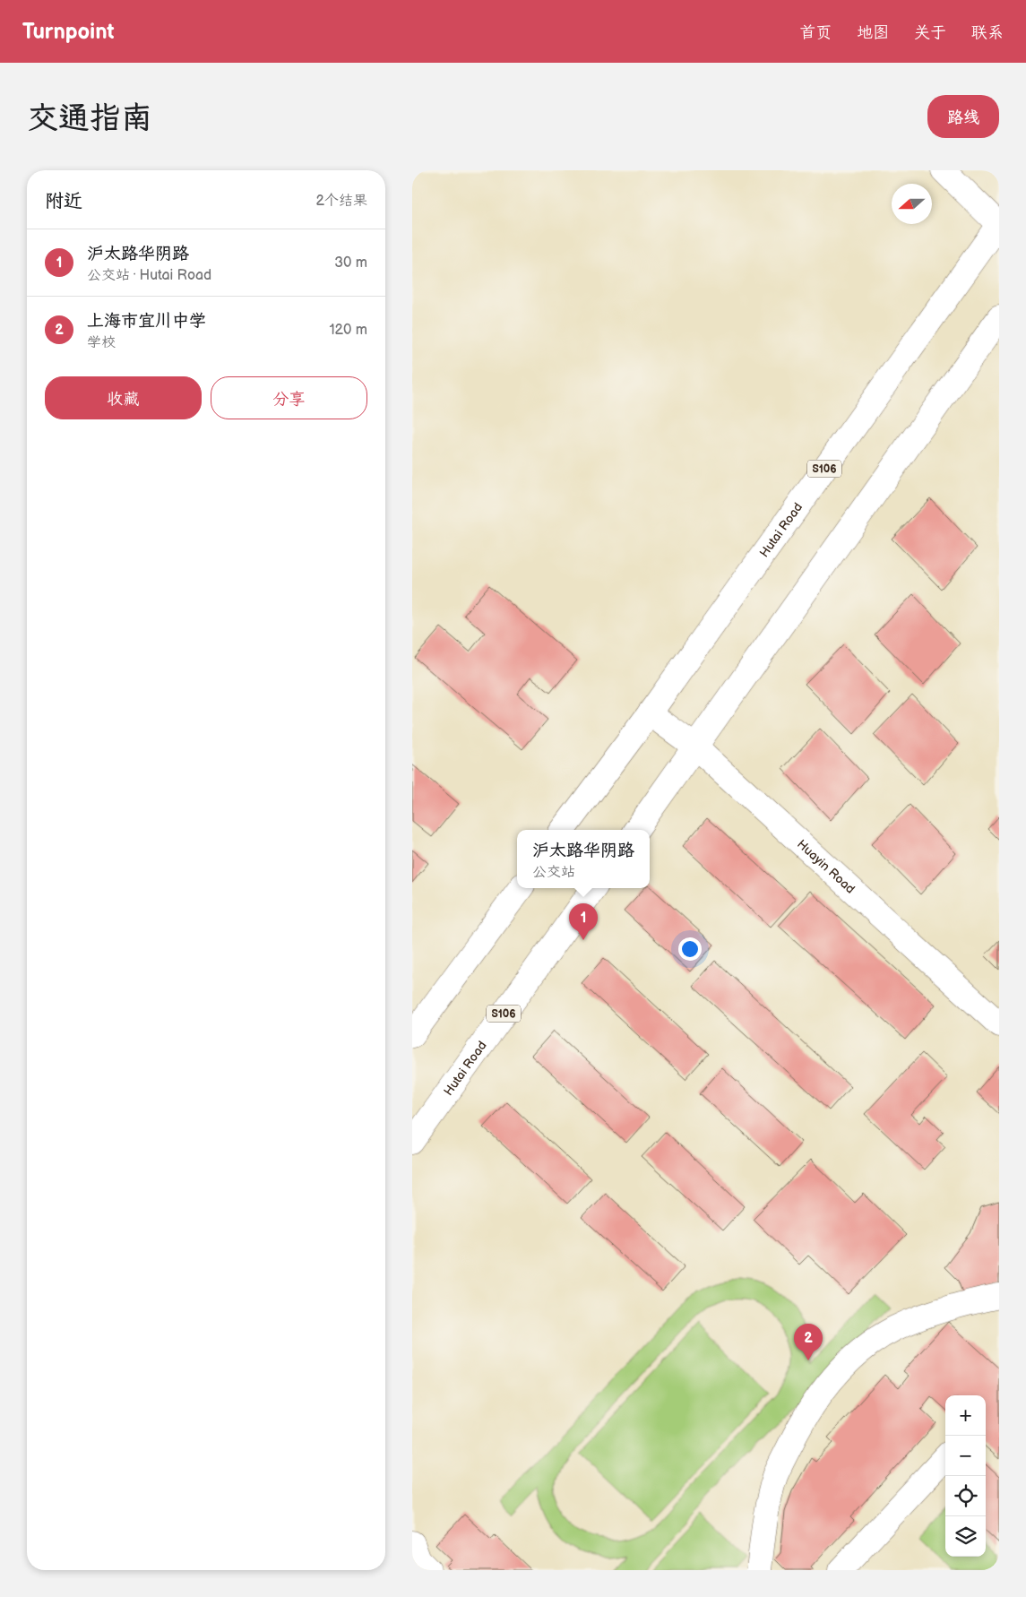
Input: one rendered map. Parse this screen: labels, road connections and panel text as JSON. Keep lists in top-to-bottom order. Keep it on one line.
{"streets":{"main road":["S106","Hutai Road","Huayin Road"]},"crossings":[["Hutai Road","Huayin Road"]],"north":"left","page":{"header":"Turnpoint","nav":["首页","地图","关于","联系"],"buttons":["路线",["收藏","分享"]],"title":"交通指南","heading":["附近","2个结果"],"list":[{"mark":"1","name":"沪太路华阴路","note":"公交站 · Hutai Road","value":"30 m"},{"mark":"2","name":"上海市宜川中学","note":"学校","value":"120 m"}],"popup":["沪太路华阴路","公交站"],"pins":["1","2"],"map_buttons":["+","−"]}}
